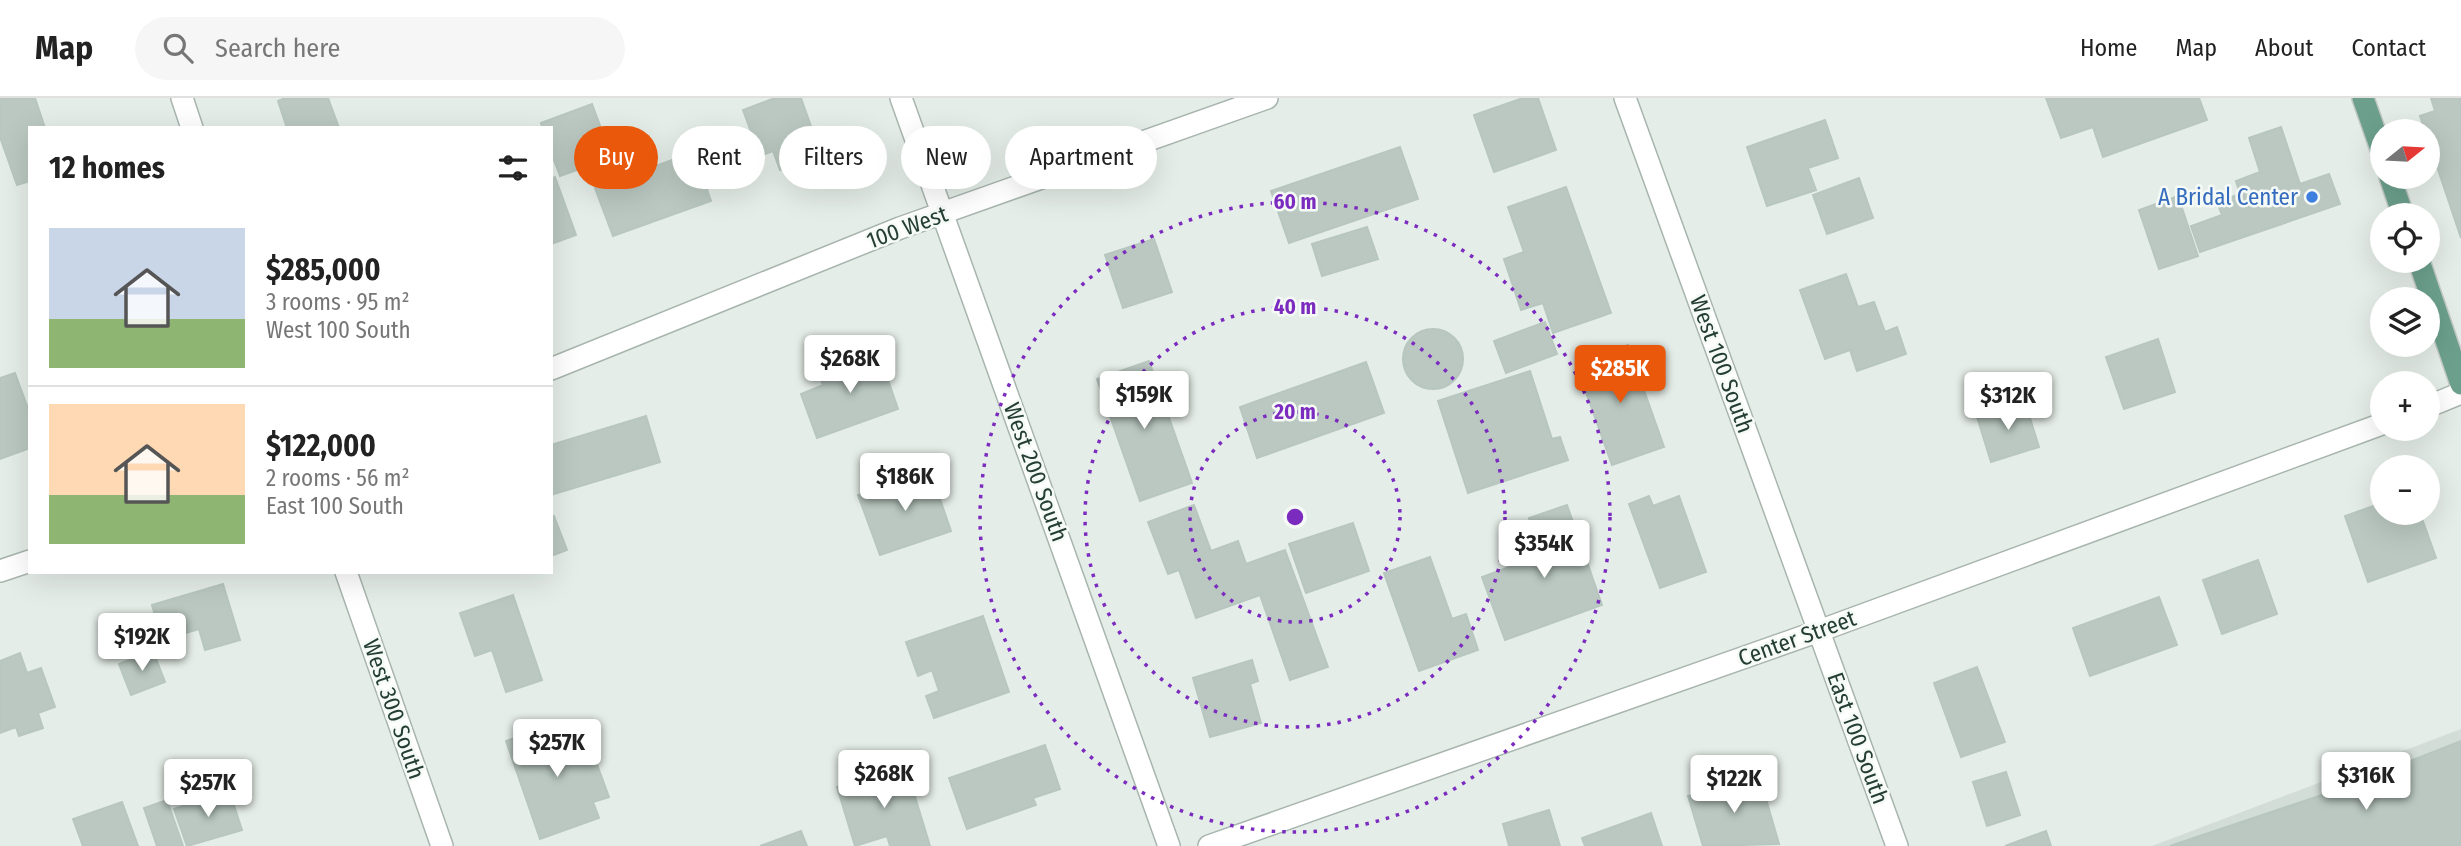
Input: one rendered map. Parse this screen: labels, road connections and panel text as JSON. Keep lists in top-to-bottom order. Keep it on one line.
{"streets":{"street":["100 West","West 100 South","West 200 South","Center Street","West 300 South","East 100 South"]},"crossings":[["100 West","West 200 South"],["West 100 South","Center Street"],["West 100 South","East 100 South"],["Center Street","East 100 South"]],"places":["A Bridal Center"],"north":"right","page":{"header":"Map","search":"Search here","nav":["Home","Map","About","Contact"],"map_buttons":["+","−"],"chip":["Buy","Rent","Filters","New","Apartment"],"heading":"12 homes","list":[{"name":"$285,000","note":"3 rooms · 95 m² · West 100 South"},{"name":"$122,000","note":"2 rooms · 56 m² · East 100 South"}],"price":["$268K","$285K","$159K","$312K","$186K","$354K","$192K","$257K","$268K","$316K","$122K","$257K"]},"rings":["60 m","40 m","20 m"]}
